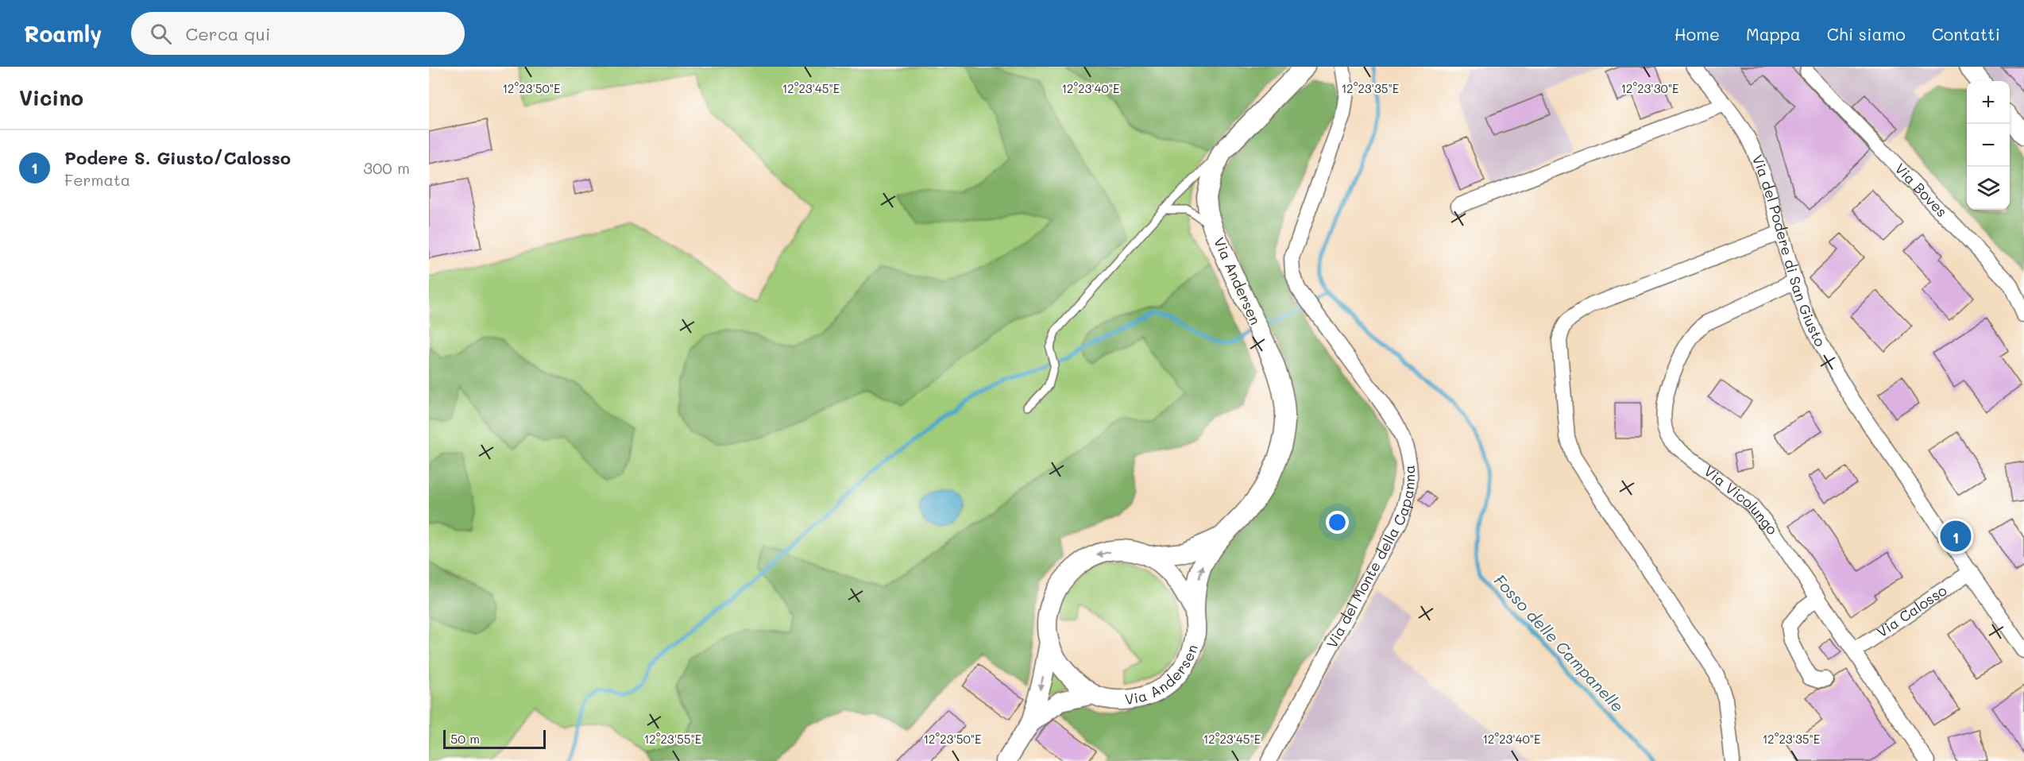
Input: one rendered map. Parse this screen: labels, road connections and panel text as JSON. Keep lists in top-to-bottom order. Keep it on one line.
{"streets":{"street":["Via Boves","Via del Podere di San Giusto","Via Andersen","Via Vicolungo","Via del Monte della Capanna","Via Calosso"]},"crossings":[["Via del Podere di San Giusto","Via Vicolungo"],["Via del Podere di San Giusto","Via Calosso"],["Via Vicolungo","Via Calosso"]],"water":["Fosso delle Campanelle"],"scale_bar":"50 m","page":{"header":"Roamly","search":"Cerca qui","nav":["Home","Mappa","Chi siamo","Contatti"],"heading":"Vicino","map_buttons":["+","−"],"list":[{"mark":"1","name":"Podere S. Giusto/Calosso","note":"Fermata","value":"300 m"}],"pins":"1","scale":"50 m"},"coordinates":["12°23'35\"E","12°23'50\"E","12°23'45\"E","12°23'40\"E","12°23'30\"E","12°23'55\"E"]}
